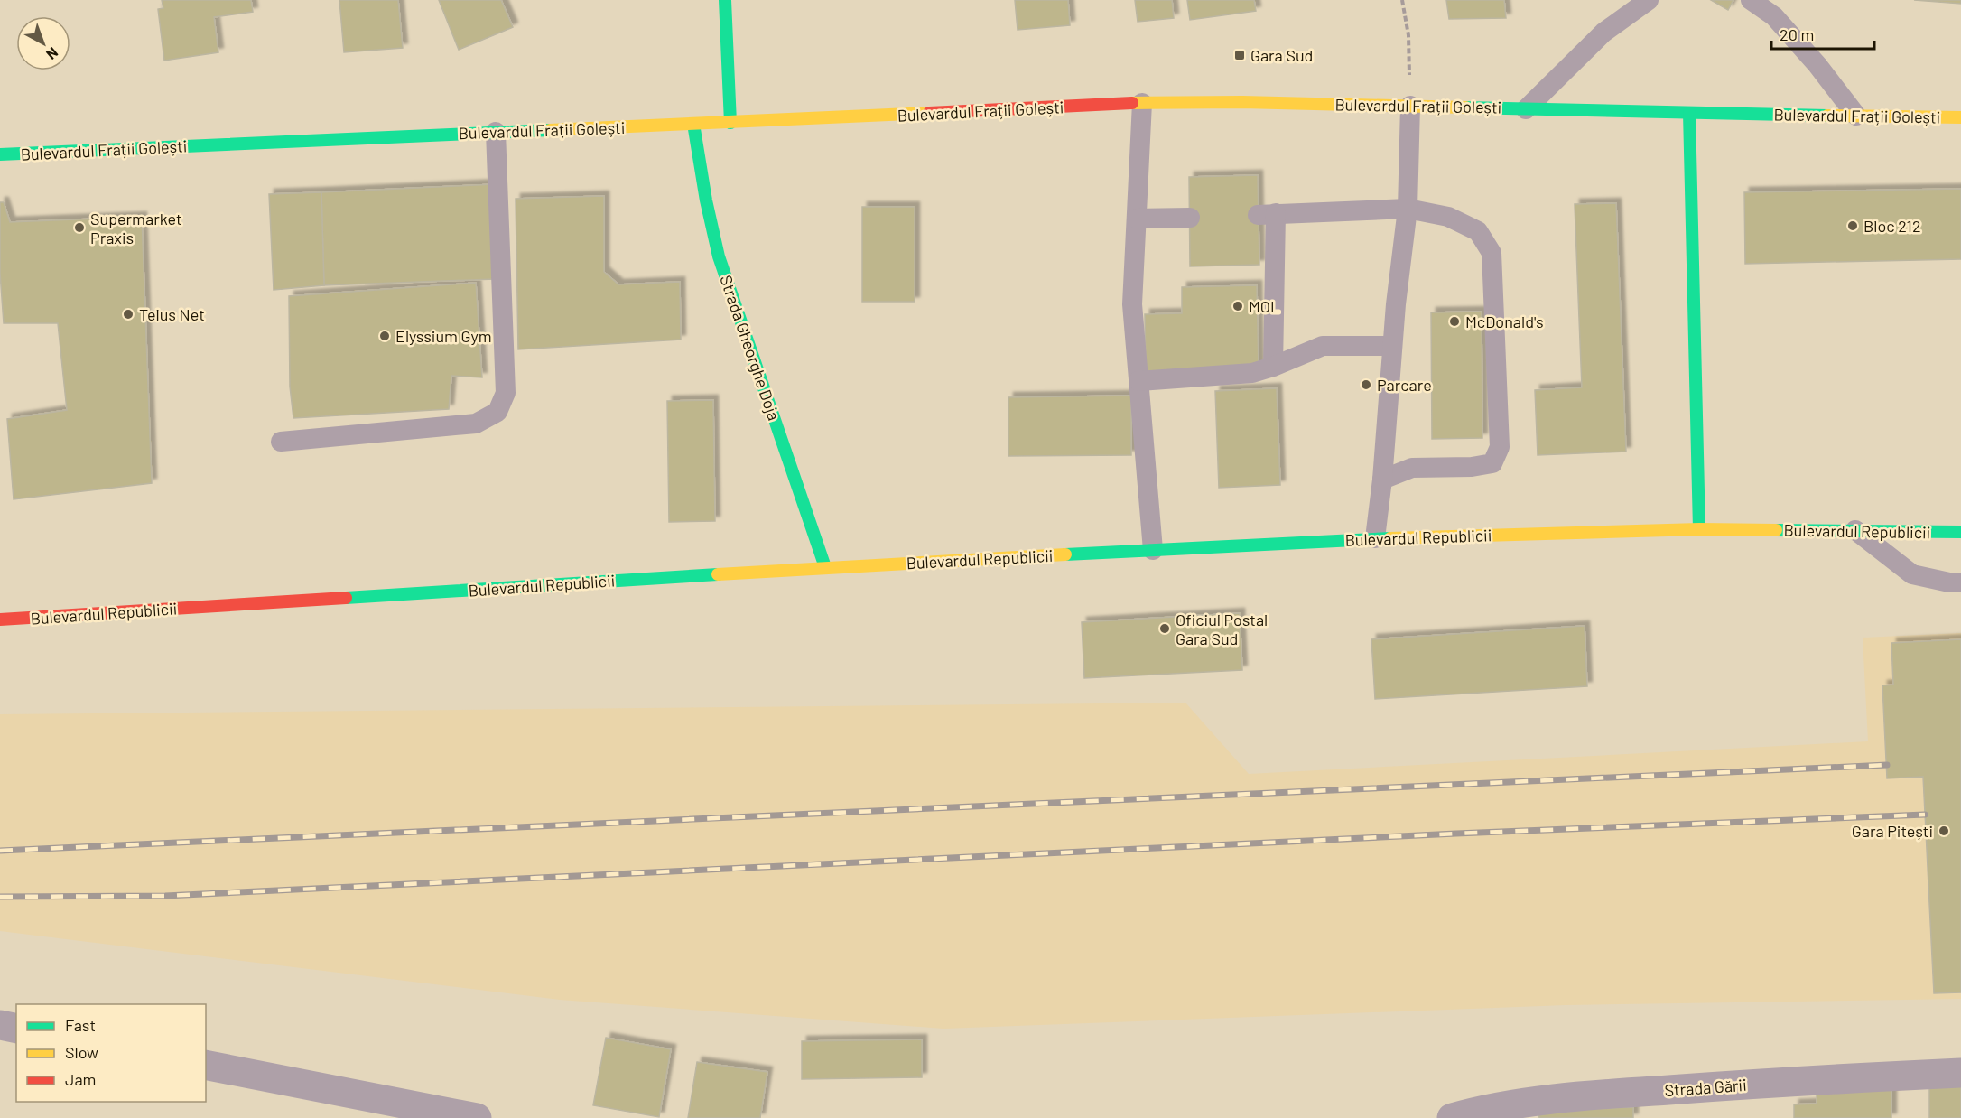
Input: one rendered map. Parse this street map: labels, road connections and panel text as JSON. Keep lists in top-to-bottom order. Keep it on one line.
{"streets":{"main road":["Bulevardul Frații Golești","Strada Gheorghe Doja","Bulevardul Republicii"],"street":["Strada Gării"]},"crossings":[["Bulevardul Frații Golești","Strada Gheorghe Doja"],["Strada Gheorghe Doja","Bulevardul Republicii"]],"places":{"transit":["Gara Sud"],"other":["Bloc 212","Supermarket Praxis","MOL","Telus Net","McDonald's","Elyssium Gym","Parcare","Oficiul Postal Gara Sud","Gara Pitești"]},"legend":["Fast","Slow","Jam"],"scale_bar":"20 m","north":"bottom right"}
